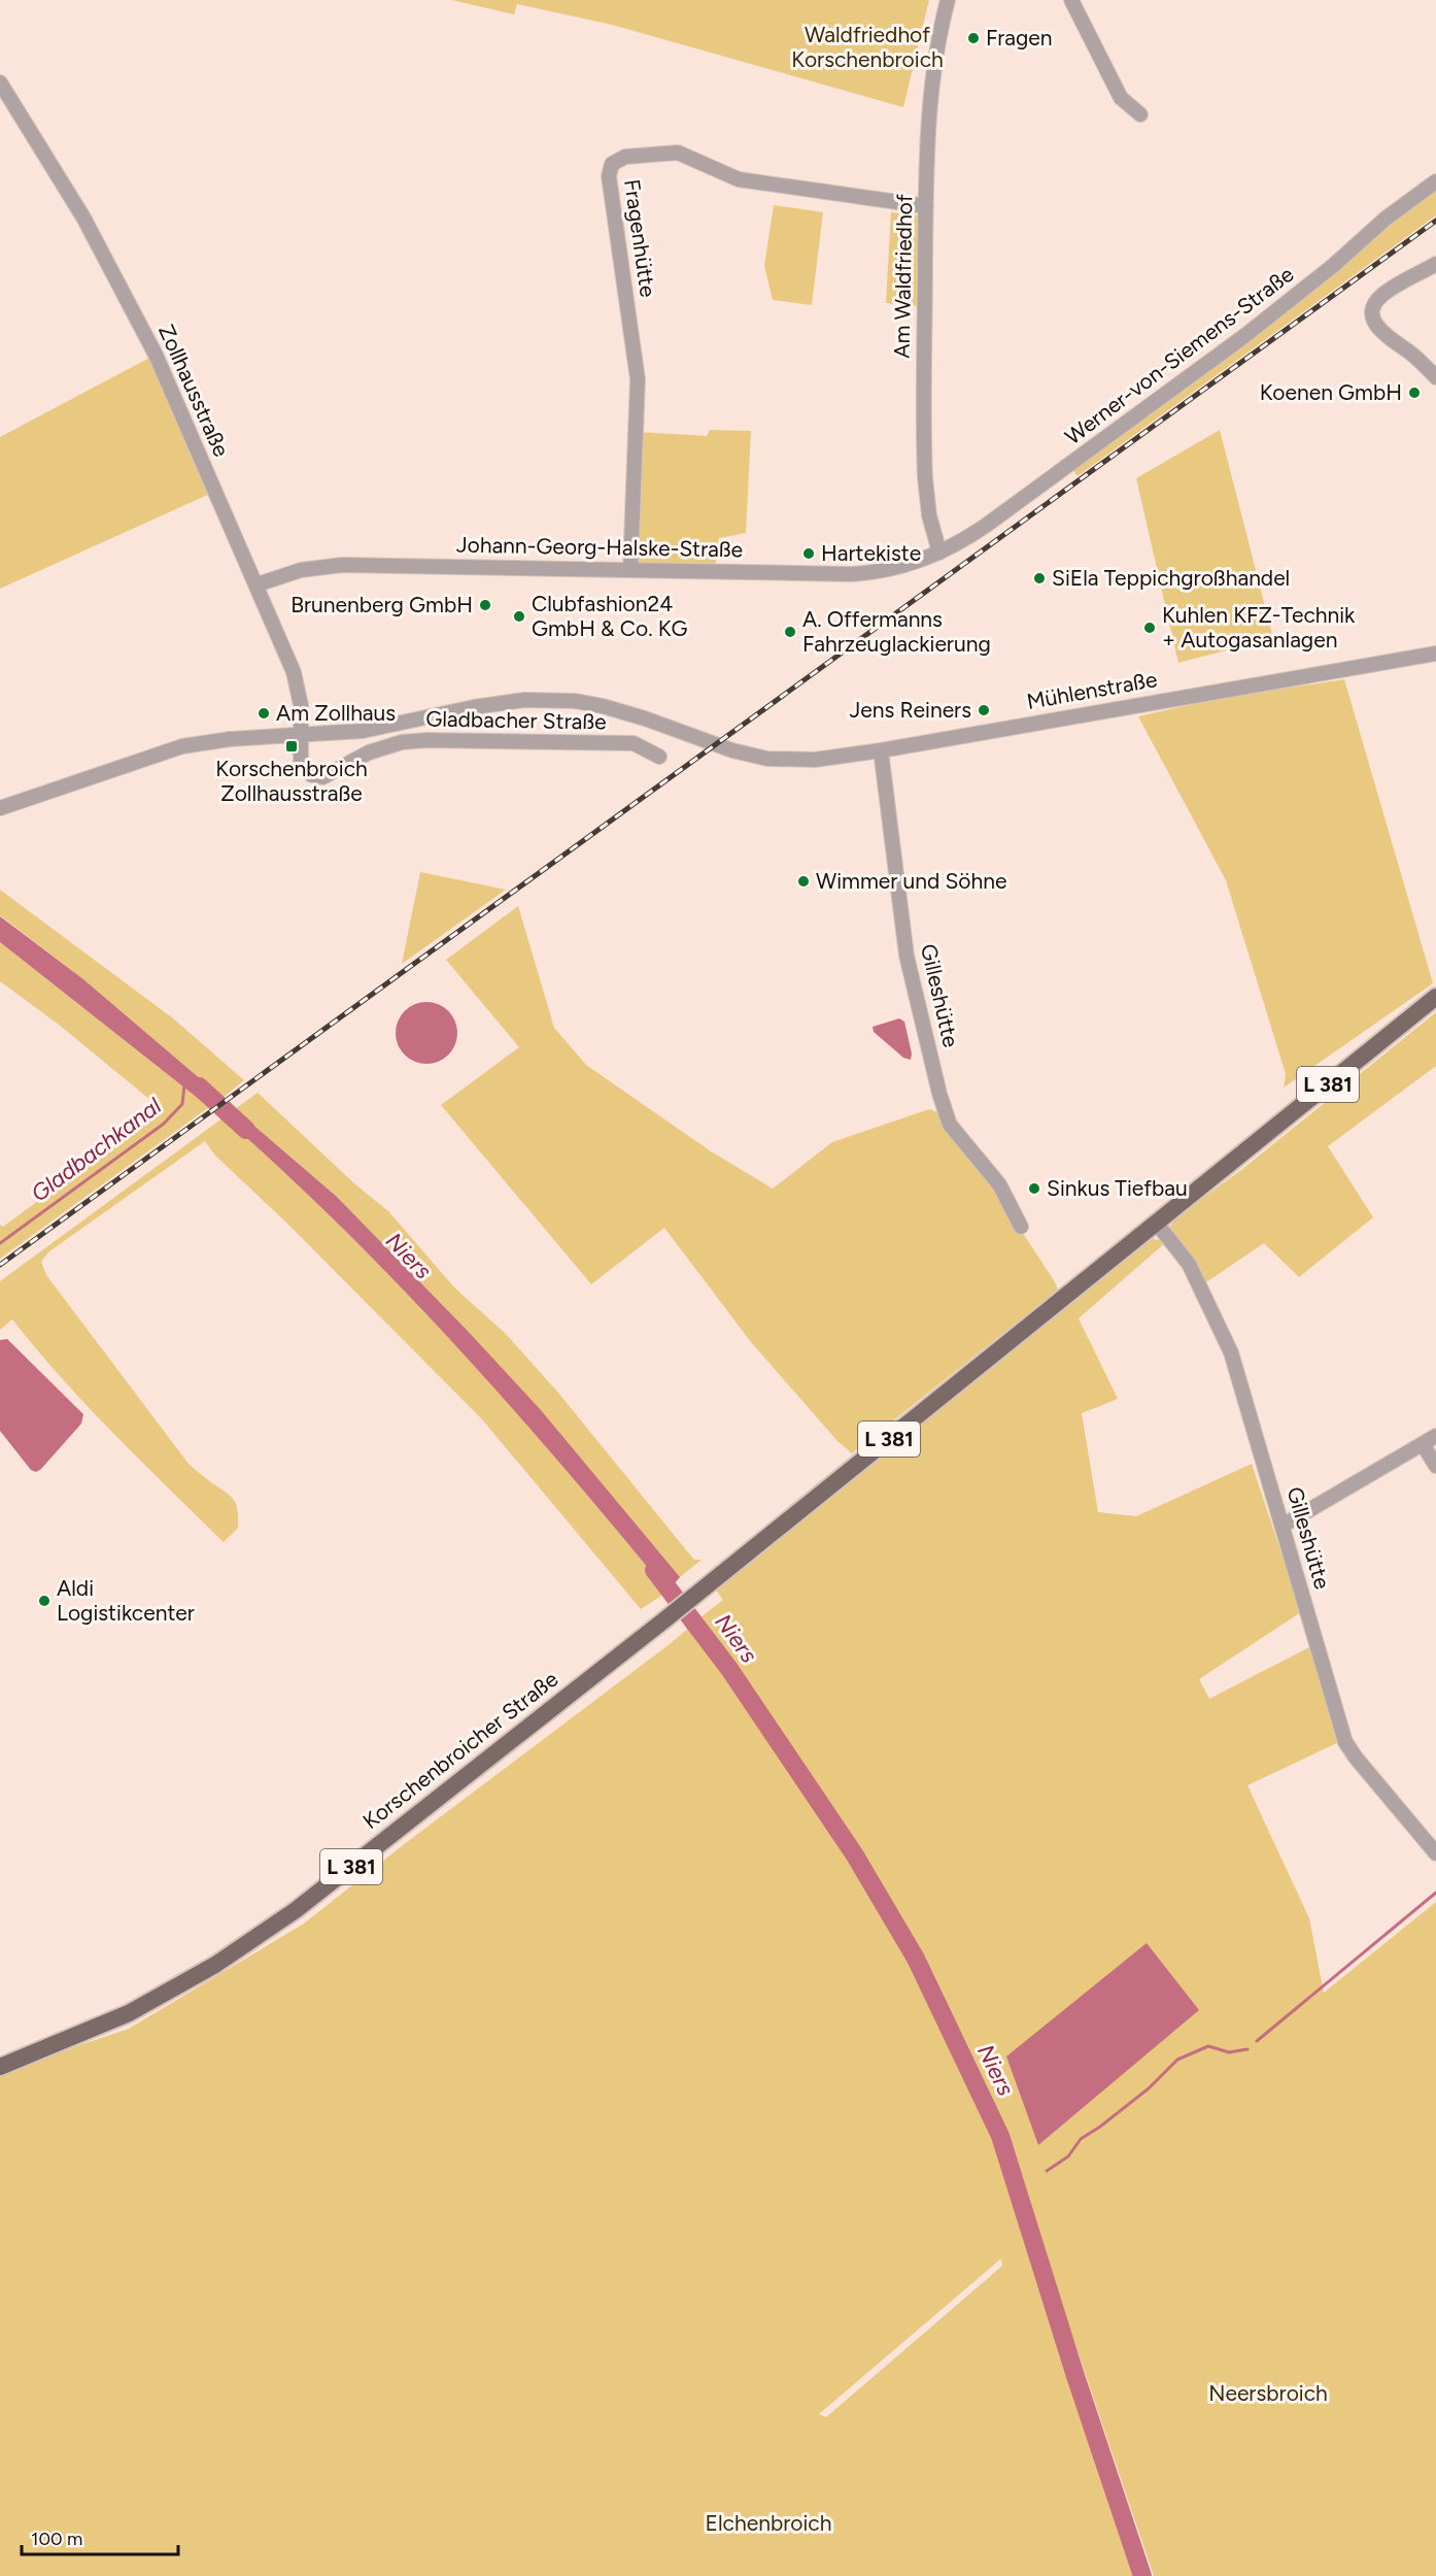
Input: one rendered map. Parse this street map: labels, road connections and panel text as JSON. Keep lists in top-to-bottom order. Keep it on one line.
{"streets":{"main road":["L 381","Korschenbroicher Straße"],"street":["Fragenhütte","Am Waldfriedhof","Werner-von-Siemens-Straße","Zollhausstraße","Johann-Georg-Halske-Straße","Mühlenstraße","Gladbacher Straße","Gilleshütte"]},"crossings":[["Fragenhütte","Am Waldfriedhof"],["Fragenhütte","Johann-Georg-Halske-Straße"],["Am Waldfriedhof","Werner-von-Siemens-Straße"],["Am Waldfriedhof","Johann-Georg-Halske-Straße"],["Werner-von-Siemens-Straße","Johann-Georg-Halske-Straße"],["Zollhausstraße","Johann-Georg-Halske-Straße"],["Zollhausstraße","Gladbacher Straße"],["Mühlenstraße","Gladbacher Straße"],["Mühlenstraße","Gilleshütte"],["Gilleshütte","L 381"],["Gilleshütte","Korschenbroicher Straße"],["L 381","Korschenbroicher Straße"]],"water":["Gladbachkanal","Niers"],"parks":["Waldfriedhof Korschenbroich","Neersbroich","Elchenbroich"],"places":{"other":["Fragen","Koenen GmbH","Hartekiste","SiEla Teppichgroßhandel","Brunenberg GmbH","Clubfashion24 GmbH & Co. KG","Kuhlen KFZ-Technik + Autogasanlagen","A. Offermanns Fahrzeuglackierung","Jens Reiners","Am Zollhaus","Wimmer und Söhne","Sinkus Tiefbau","Aldi Logistikcenter"],"transit":["Korschenbroich Zollhausstraße"]},"scale_bar":"100 m"}
